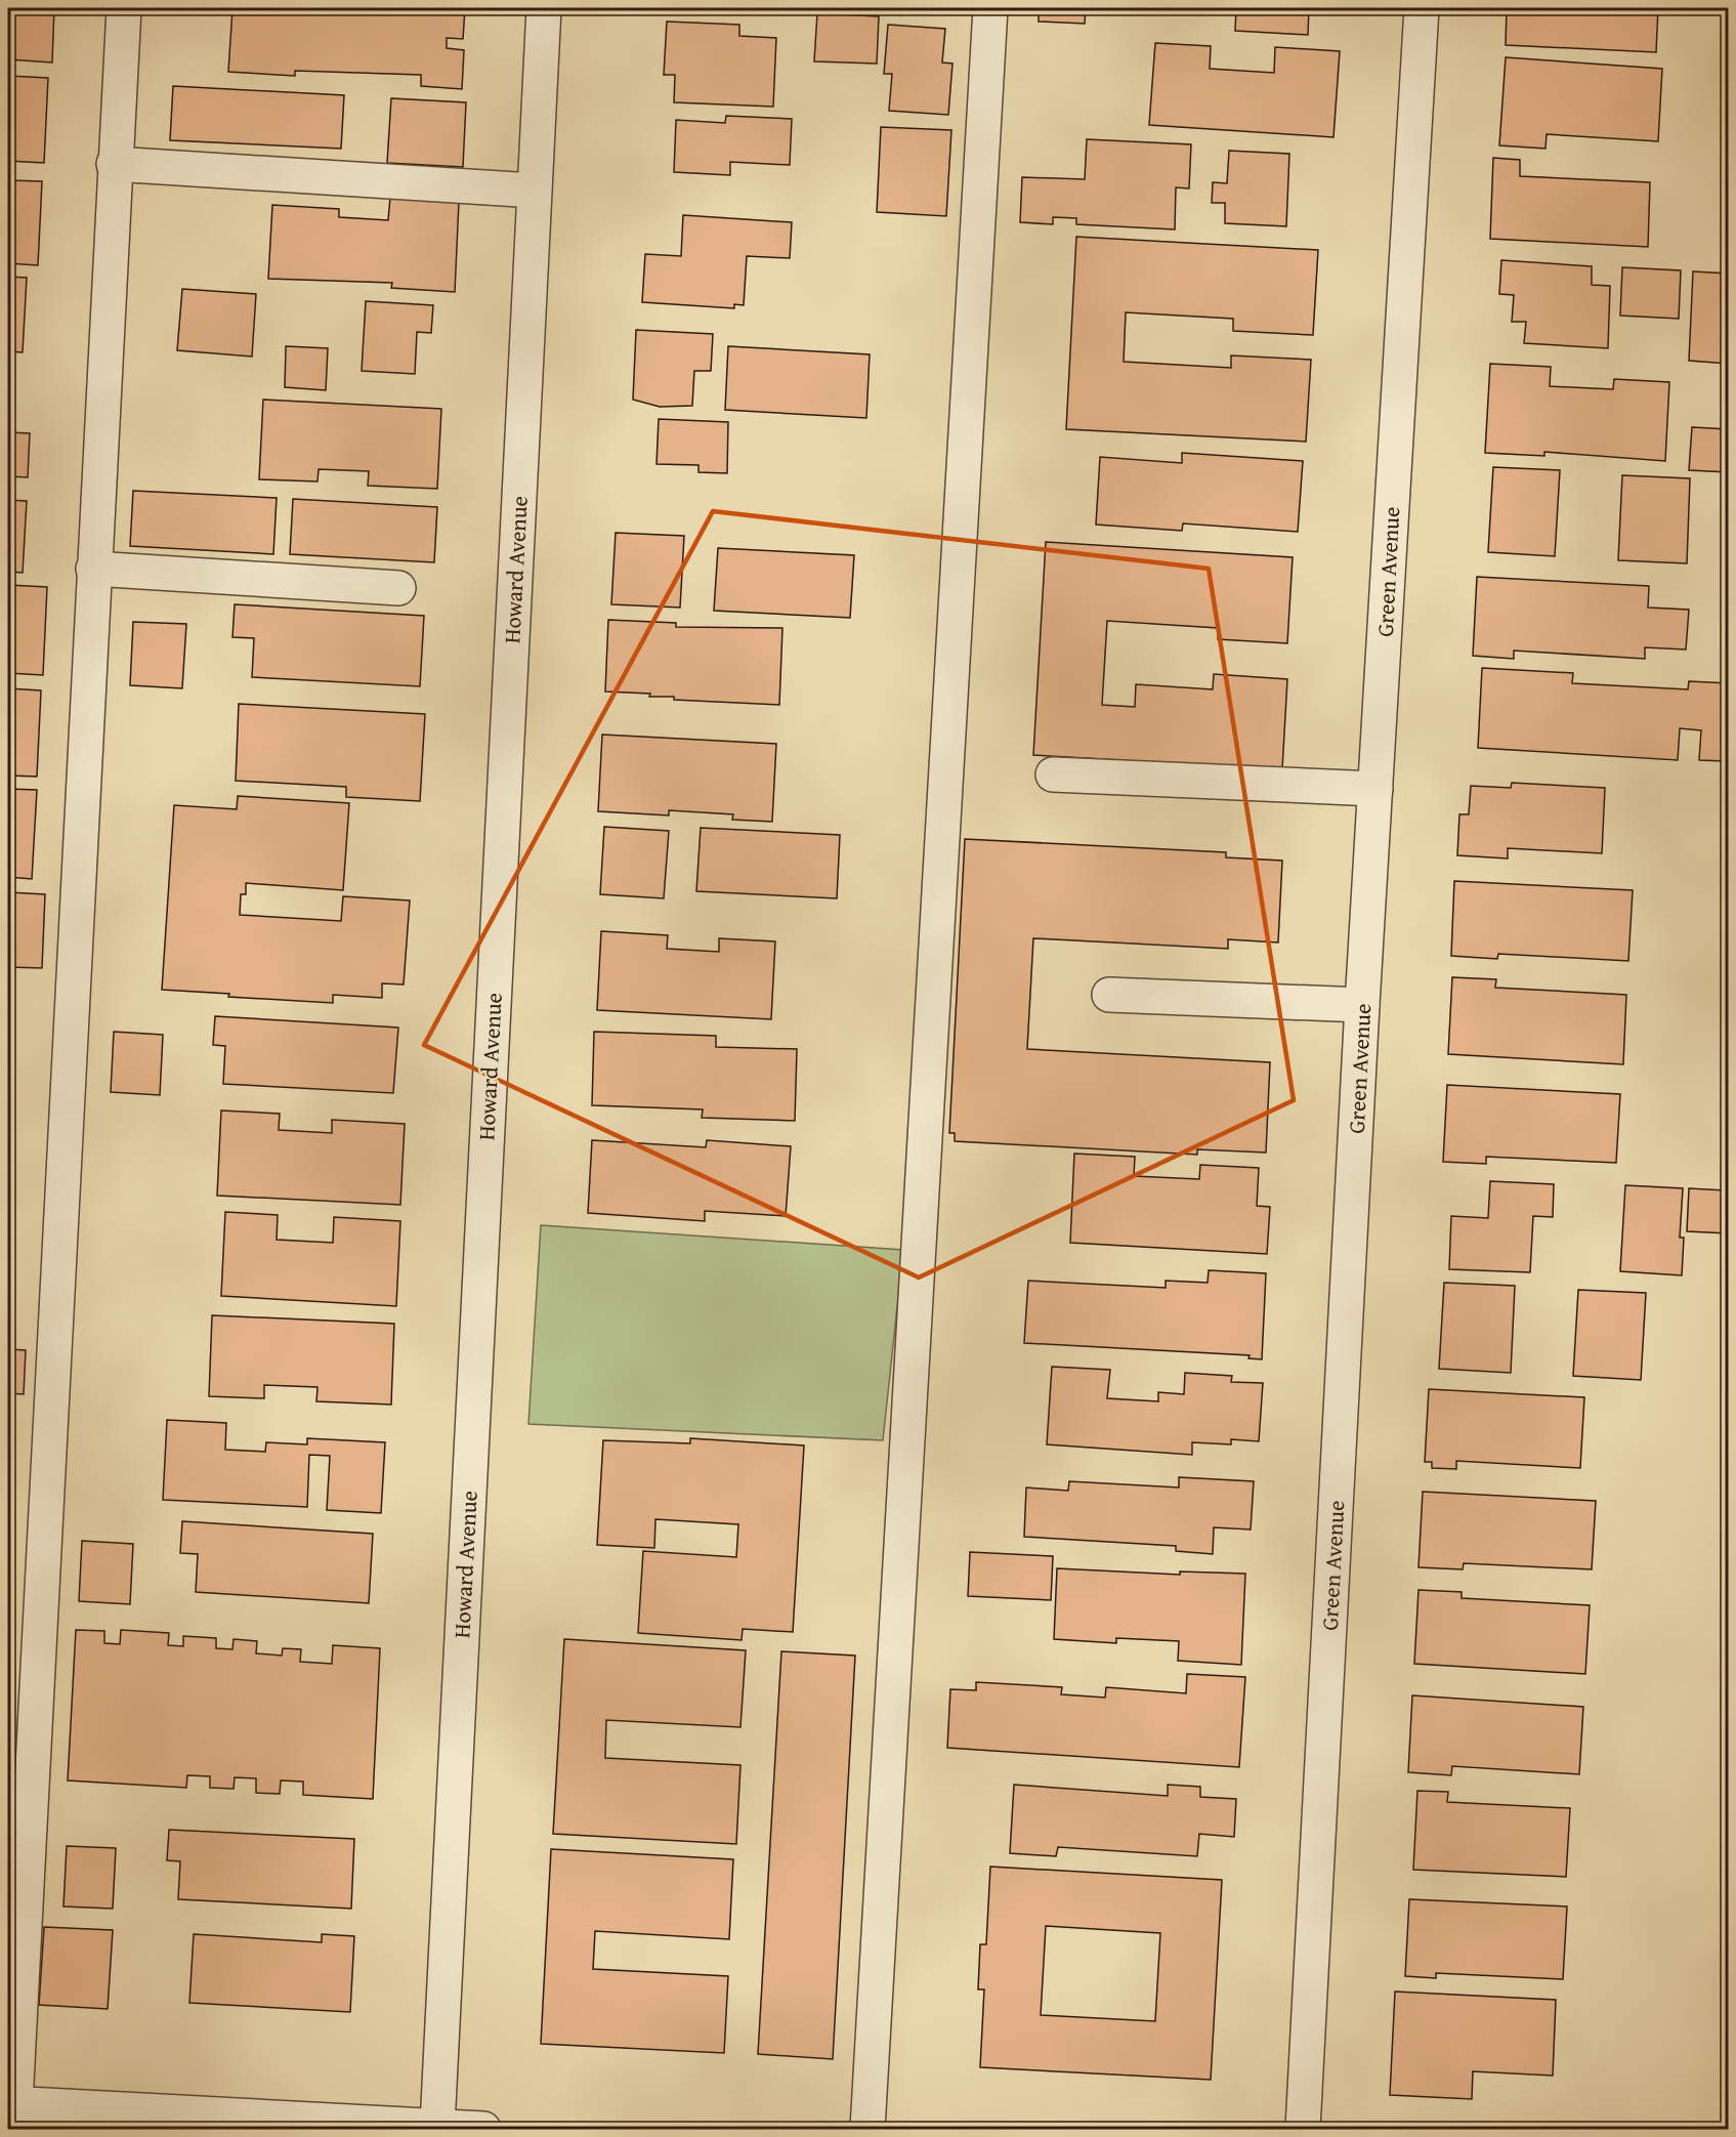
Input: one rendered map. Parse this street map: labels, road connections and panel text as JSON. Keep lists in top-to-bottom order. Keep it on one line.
{"streets":{"street":["Howard Avenue","Green Avenue"]}}
